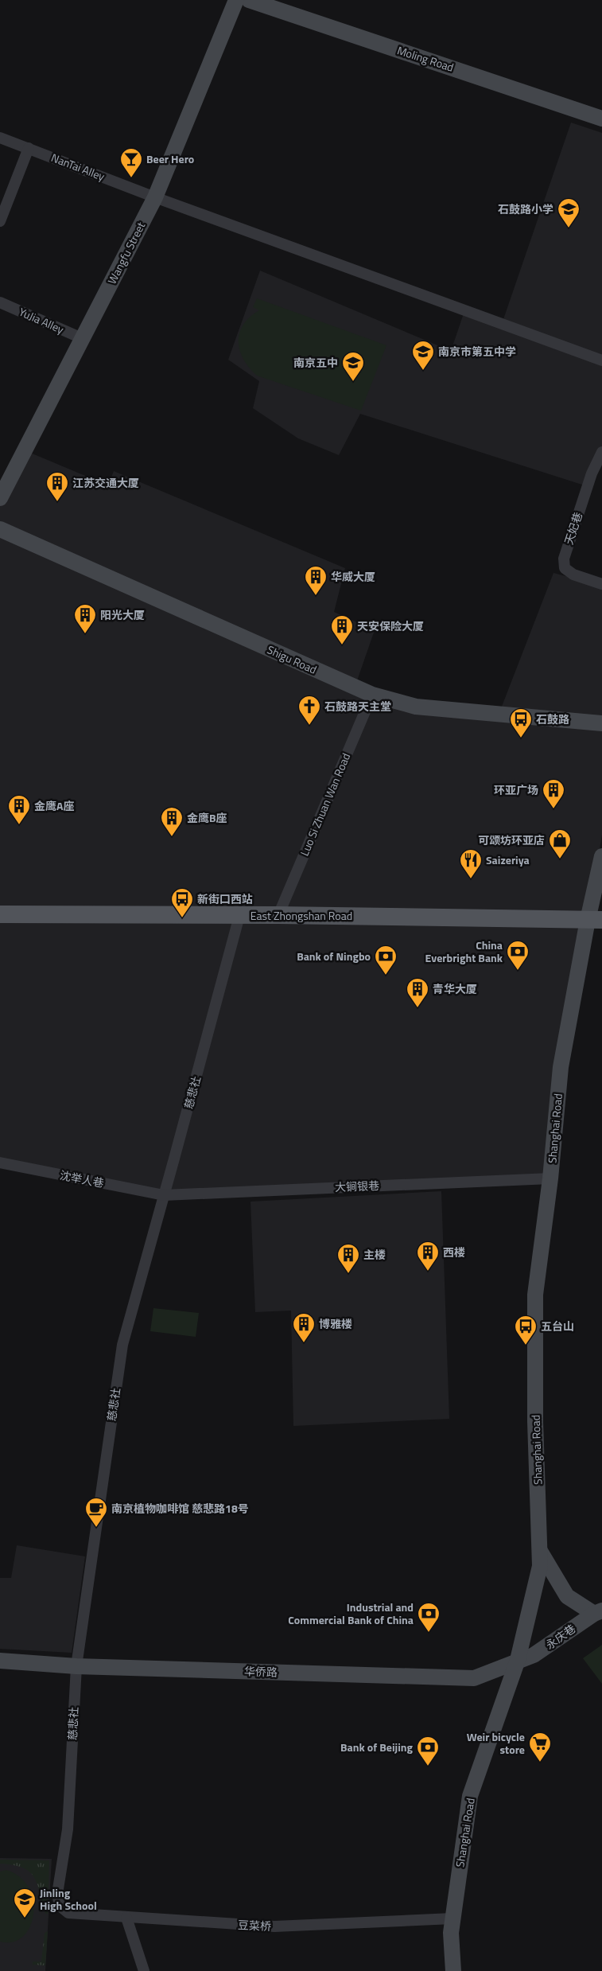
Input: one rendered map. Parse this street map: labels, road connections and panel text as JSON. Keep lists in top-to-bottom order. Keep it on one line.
{"streets":{"main road":["East Zhongshan Road"],"street":["Moling Road","NanTai Alley","Wangfu Street","YuJia Alley","天妃巷","Shigu Road","Luo Si Zhuan Wan Road","慈悲社","Shanghai Road","沈举人巷","大锏银巷","永庆巷","华侨路","豆菜桥"]},"crossings":[["NanTai Alley","Wangfu Street"],["Wangfu Street","YuJia Alley"],["Shigu Road","Luo Si Zhuan Wan Road"],["Luo Si Zhuan Wan Road","East Zhongshan Road"],["East Zhongshan Road","慈悲社"],["East Zhongshan Road","Shanghai Road"],["慈悲社","沈举人巷"],["慈悲社","大锏银巷"],["慈悲社","华侨路"],["慈悲社","豆菜桥"],["Shanghai Road","大锏银巷"],["Shanghai Road","永庆巷"],["Shanghai Road","华侨路"],["Shanghai Road","豆菜桥"],["沈举人巷","大锏银巷"],["永庆巷","华侨路"]],"places":{"bar":["Beer Hero"],"school or university":["石鼓路小学","南京市第五中学","南京五中","Jinling High School"],"building":["江苏交通大厦","华威大厦","阳光大厦","天安保险大厦","环亚广场","金鹰A座","金鹰B座","青华大厦","西楼","主楼","博雅楼"],"church":["石鼓路天主堂"],"bus stop":["石鼓路","新街口西站","五台山"],"shop":["可颂坊环亚店"],"restaurant":["Saizeriya"],"bank":["China Everbright Bank","Bank of Ningbo","Industrial and Commercial Bank of China","Bank of Beijing"],"cafe":["南京植物咖啡馆 慈悲路18号"],"supermarket":["Weir bicycle store"]}}
